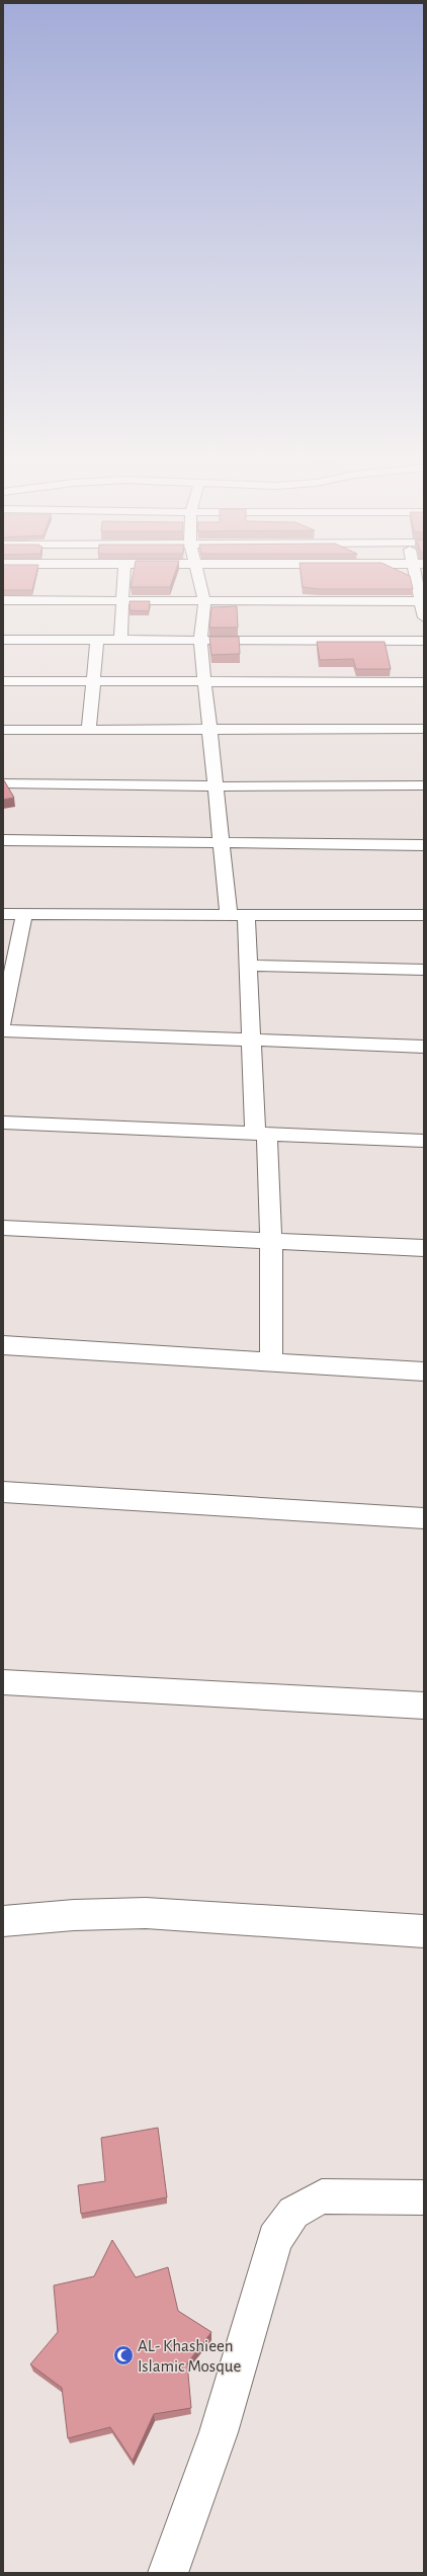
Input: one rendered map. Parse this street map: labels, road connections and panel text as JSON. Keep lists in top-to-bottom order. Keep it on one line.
{"places":{"mosque":["AL- Khashieen Islamic Mosque"]}}
